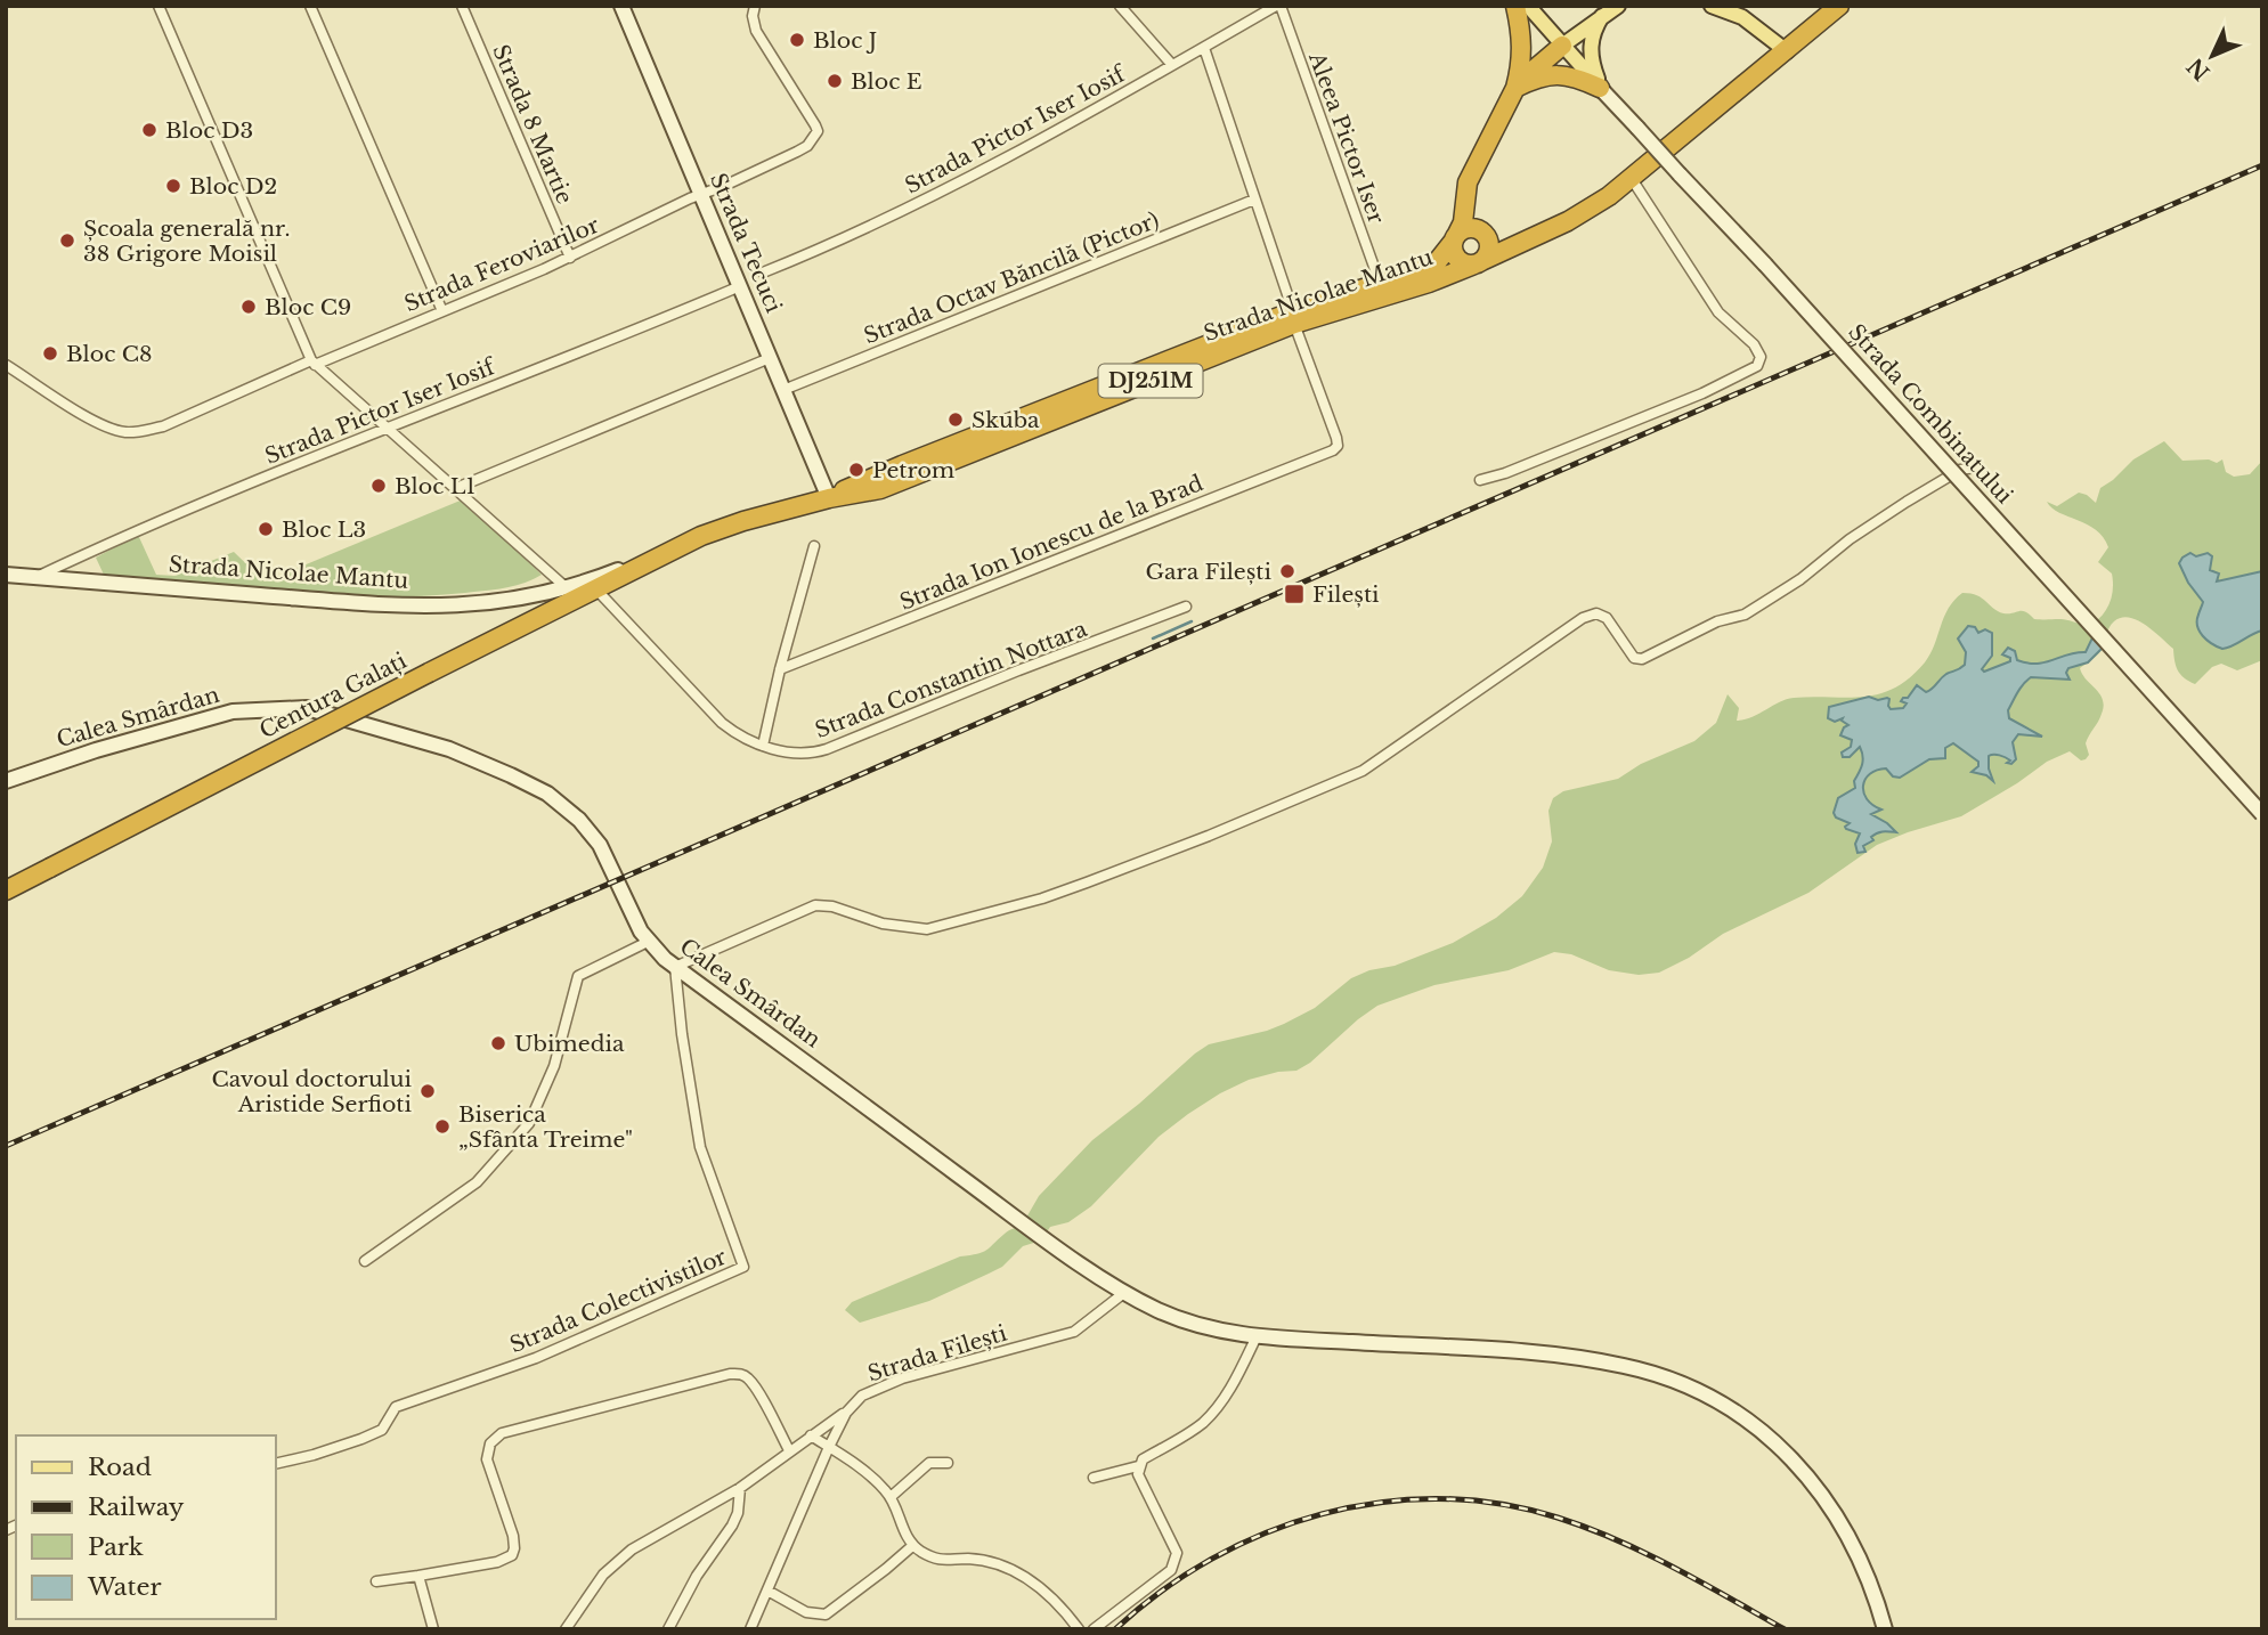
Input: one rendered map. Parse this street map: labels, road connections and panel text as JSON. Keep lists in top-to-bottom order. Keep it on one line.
{"streets":{"highway":["Strada Nicolae Mantu","DJ251M","Centura Galați"],"main road":["Strada Tecuci","Strada Combinatului","Calea Smârdan"],"street":["Strada 8 Martie","Strada Pictor Iser Iosif","Aleea Pictor Iser","Strada Feroviarilor","Strada Octav Băncilă (Pictor)","Strada Ion Ionescu de la Brad","Strada Constantin Nottara","Strada Colectivistilor","Strada Filești"]},"crossings":[["Strada 8 Martie","Strada Feroviarilor"],["Strada Pictor Iser Iosif","Aleea Pictor Iser"],["Strada Pictor Iser Iosif","Strada Tecuci"],["Strada Pictor Iser Iosif","Strada Nicolae Mantu"],["Aleea Pictor Iser","DJ251M"],["Strada Tecuci","Strada Feroviarilor"],["Strada Tecuci","Strada Octav Băncilă (Pictor)"],["Strada Tecuci","DJ251M"],["Strada Nicolae Mantu","DJ251M"],["Strada Nicolae Mantu","Strada Ion Ionescu de la Brad"],["DJ251M","Strada Ion Ionescu de la Brad"],["DJ251M","Centura Galați"],["Strada Constantin Nottara","Centura Galați"],["Calea Smârdan","Strada Colectivistilor"],["Calea Smârdan","Strada Filești"]],"places":{"other":["Bloc J","Bloc E","Bloc D3","Bloc D2","Școala generală nr. 38 Grigore Moisil","Bloc C9","Bloc C8","Skuba","Petrom","Bloc L1","Bloc L3","Gara Filești","Ubimedia","Cavoul doctorului Aristide Serfioti","Biserica „Sfânta Treime\""],"transit":["Filești"]},"legend":["Road","Railway","Park","Water"],"north":"bottom left"}
